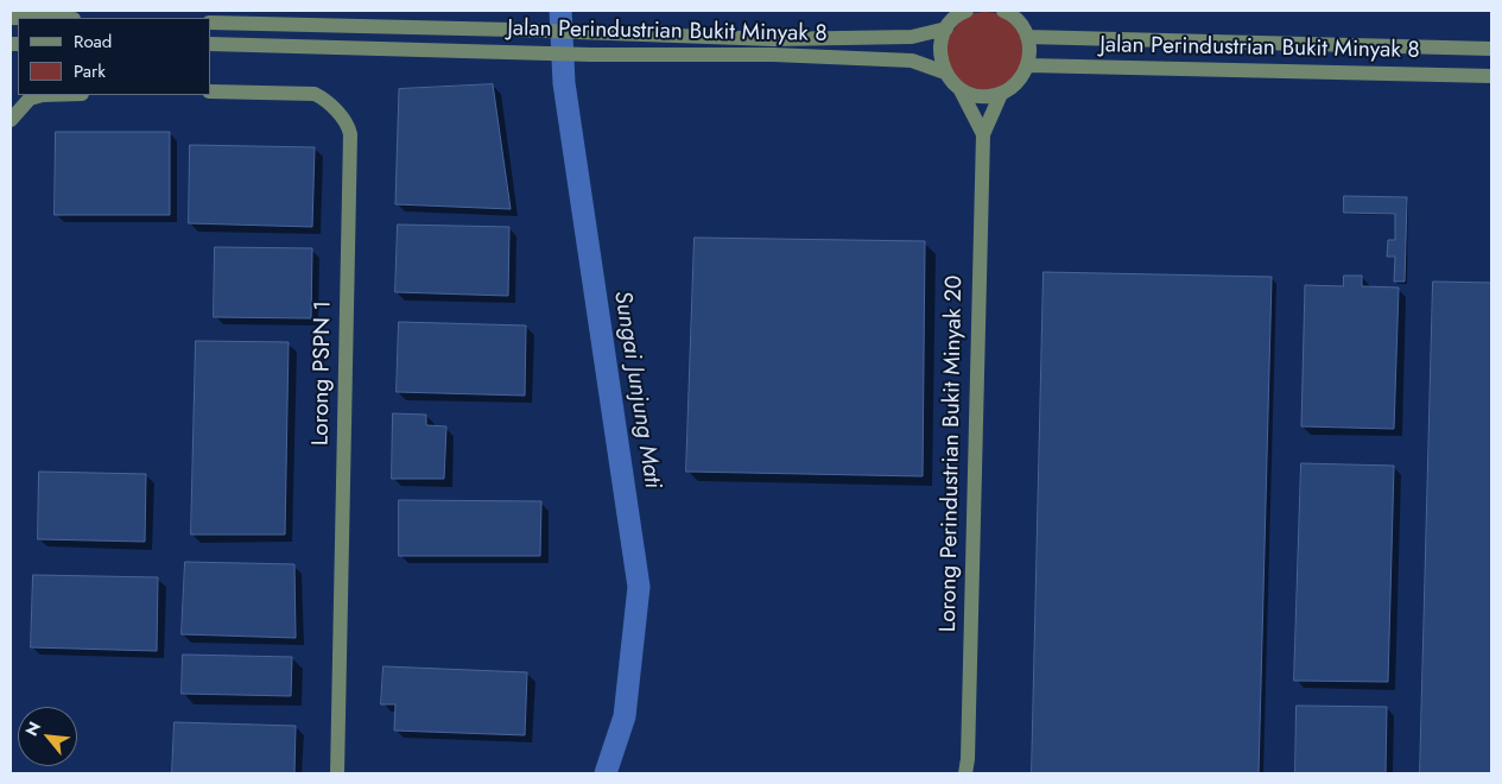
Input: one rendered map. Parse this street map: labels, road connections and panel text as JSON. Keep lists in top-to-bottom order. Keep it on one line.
{"streets":{"street":["Jalan Perindustrian Bukit Minyak 8","Lorong PSPN 1","Lorong Perindustrian Bukit Minyak 20"]},"water":["Sungai Junjung Mati"],"legend":["Road","Park"],"north":"top left"}
